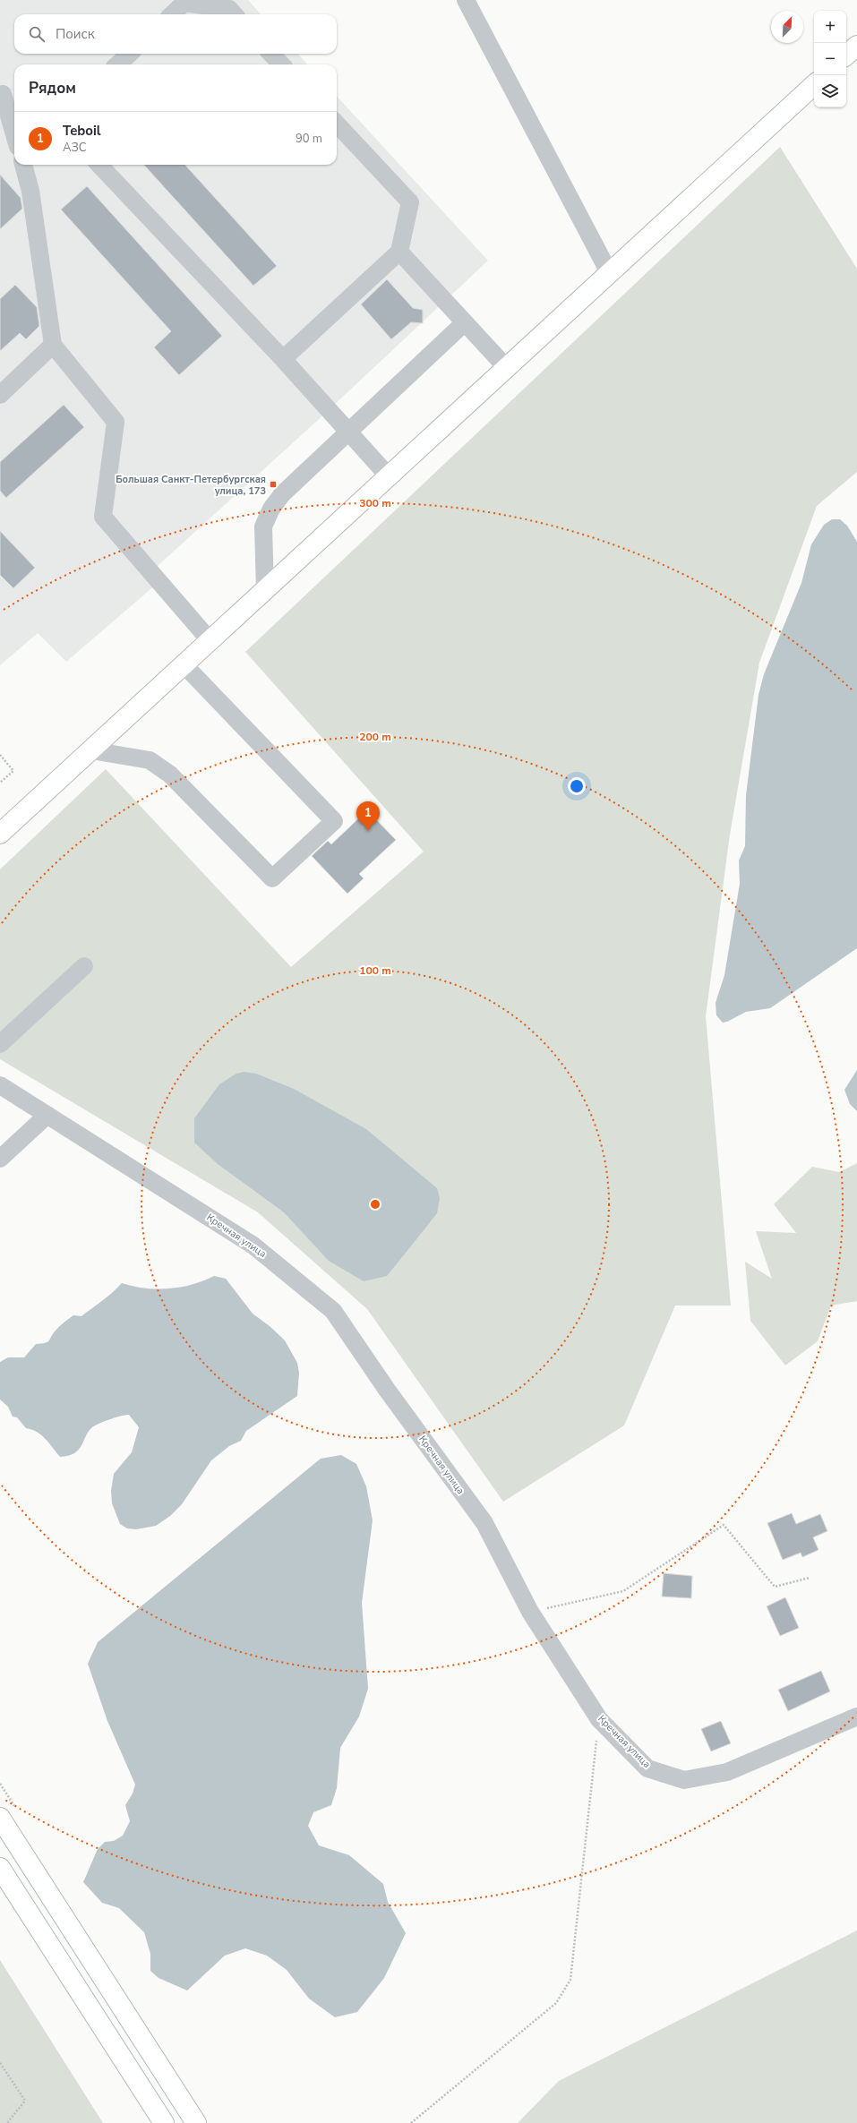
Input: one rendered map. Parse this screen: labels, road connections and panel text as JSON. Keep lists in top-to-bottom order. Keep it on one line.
{"streets":{"street":["Кречная улица"]},"places":{"transit":["Большая Санкт-Петербургская улица, 173"]},"north":"top right","page":{"map_buttons":["+","−"],"search":"Поиск","heading":"Рядом","list":[{"mark":"1","name":"Teboil","note":"АЗС","value":"90 m"}],"pins":"1"},"rings":["300 m","200 m","100 m"]}
